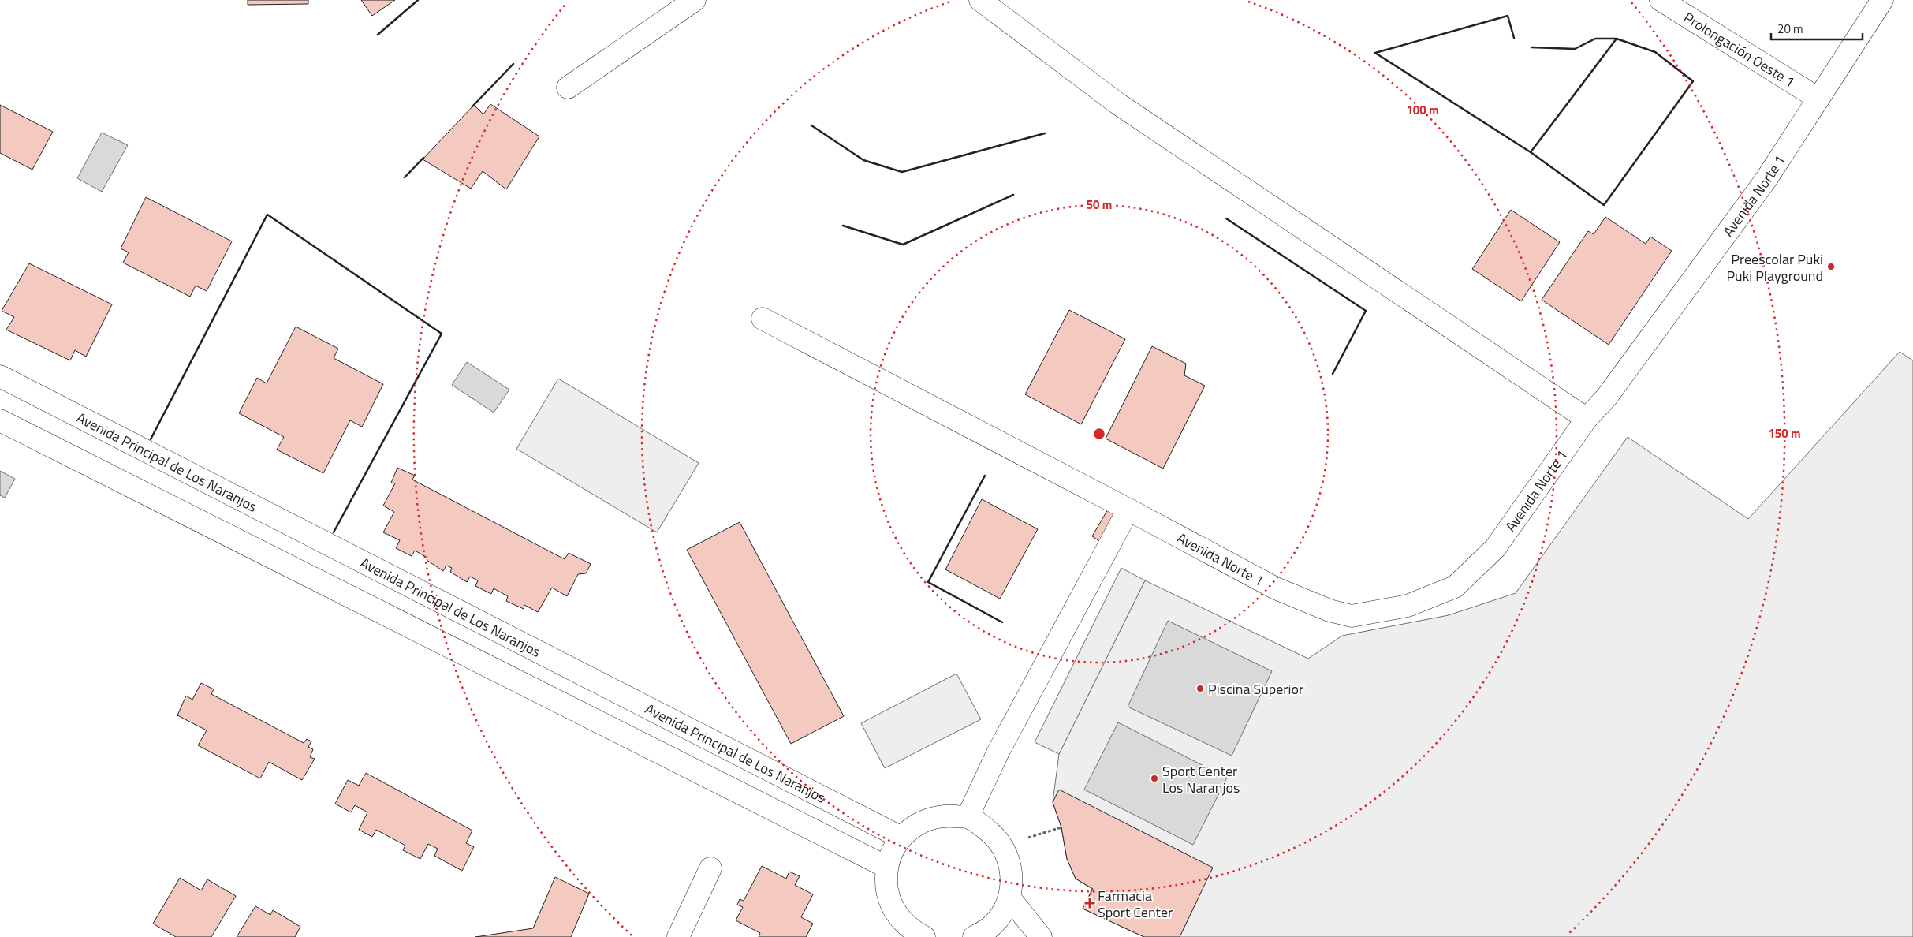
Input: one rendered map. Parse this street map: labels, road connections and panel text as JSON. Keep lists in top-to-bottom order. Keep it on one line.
{"streets":{"street":["Prolongación Oeste 1","Avenida Norte 1","Avenida Principal de Los Naranjos"]},"crossings":[["Prolongación Oeste 1","Avenida Norte 1"]],"places":{"other":["Preescolar Puki Puki Playground","Piscina Superior","Sport Center Los Naranjos"],"health":["Farmacia Sport Center"]},"scale_bar":"20 m","rings":["100 m","50 m","150 m"]}
